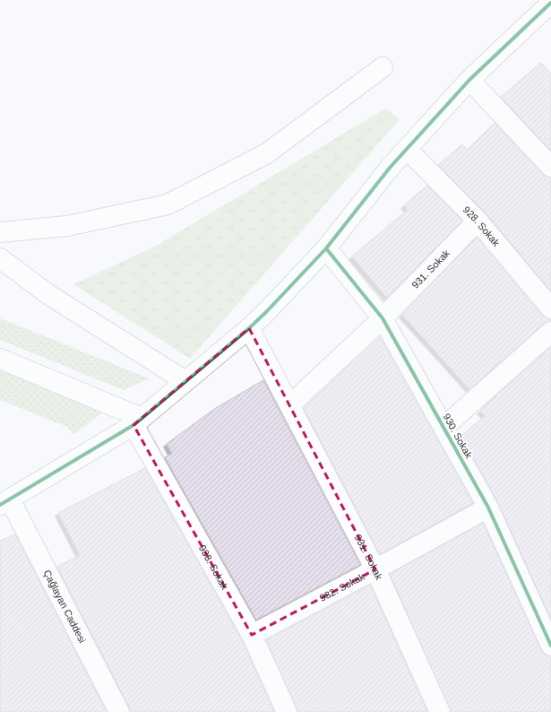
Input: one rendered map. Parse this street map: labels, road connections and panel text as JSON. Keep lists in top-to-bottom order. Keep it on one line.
{"streets":{"street":["928. Sokak","931. Sokak","930. Sokak","933. Sokak","932. Sokak","Çağlayan Caddesi"]},"crossings":[["928. Sokak","931. Sokak"],["931. Sokak","930. Sokak"],["931. Sokak","932. Sokak"],["930. Sokak","932. Sokak"],["933. Sokak","932. Sokak"]]}
